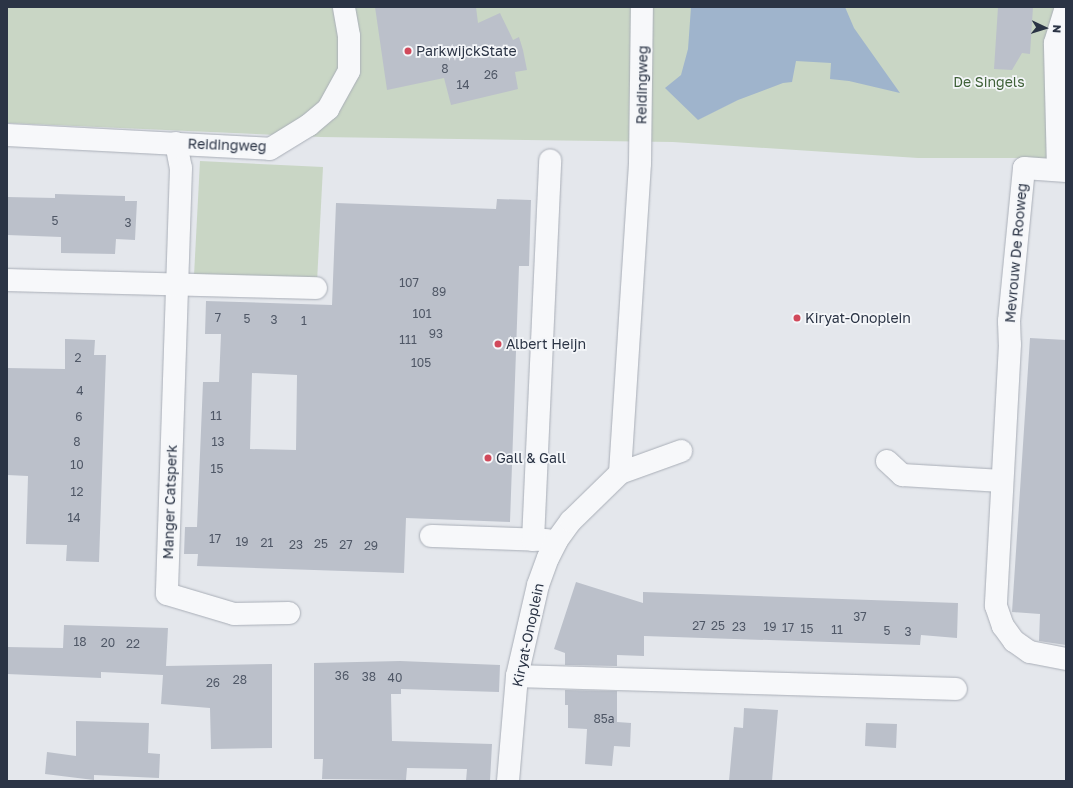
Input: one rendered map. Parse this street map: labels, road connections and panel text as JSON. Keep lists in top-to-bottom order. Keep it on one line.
{"streets":{"street":["Reidingweg","Mevrouw De Rooweg","Manger Catsperk","Kiryat-Onoplein"]},"crossings":[["Reidingweg","Manger Catsperk"],["Reidingweg","Kiryat-Onoplein"]],"parks":["De Singels"],"places":["ParkwijckState","Kiryat-Onoplein","Albert Heijn","Gall & Gall"],"house_numbers":["8","26","14","5","3","107","89","101","7","5","3","1","93","111","2","105","4","11","6","8","13","10","15","12","14","17","19","21","25","23","27","29","37","27","25","23","19","17","15","11","5","3","18","20","22","36","38","40","28","26","85a"],"north":"right"}
